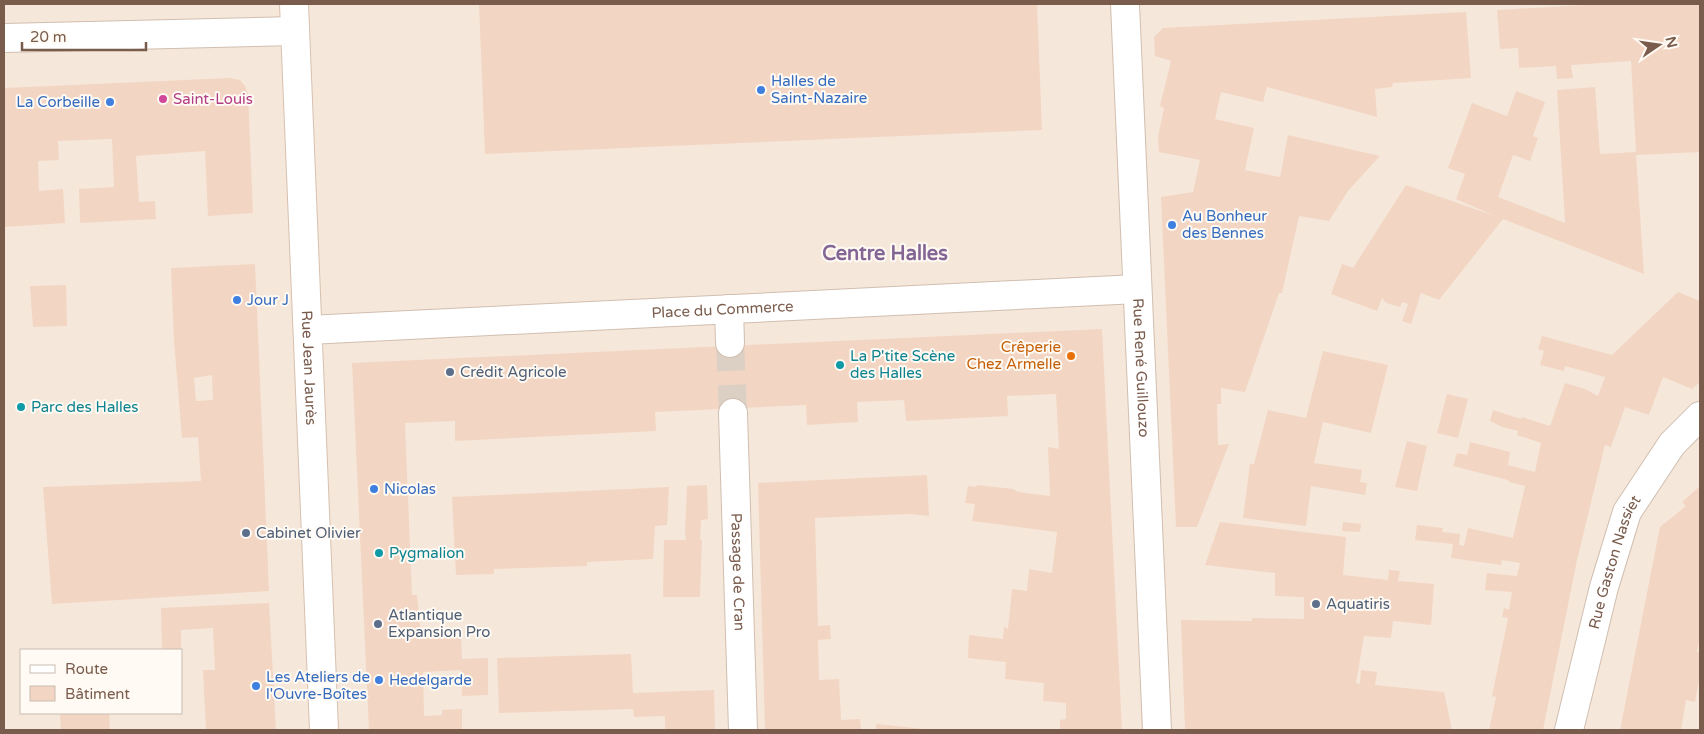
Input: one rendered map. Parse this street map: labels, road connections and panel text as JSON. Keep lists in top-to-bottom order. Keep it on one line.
{"streets":{"street":["Place du Commerce","Rue Jean Jaurès","Rue René Guillouzo","Rue Gaston Nassiet","Passage de Cran"]},"crossings":[["Place du Commerce","Rue Jean Jaurès"],["Place du Commerce","Rue René Guillouzo"]],"districts":["Centre Halles"],"places":["Halles de Saint-Nazaire","Saint-Louis","La Corbeille","Au Bonheur des Bennes","Jour J","Crêperie Chez Armelle","La P'tite Scène des Halles","Crédit Agricole","Parc des Halles","Nicolas","Cabinet Olivier","Pygmalion","Aquatiris","Atlantique Expansion Pro","Hedelgarde","Les Ateliers de l'Ouvre-Boîtes"],"legend":["Route","Bâtiment"],"scale_bar":"20 m","north":"right"}
